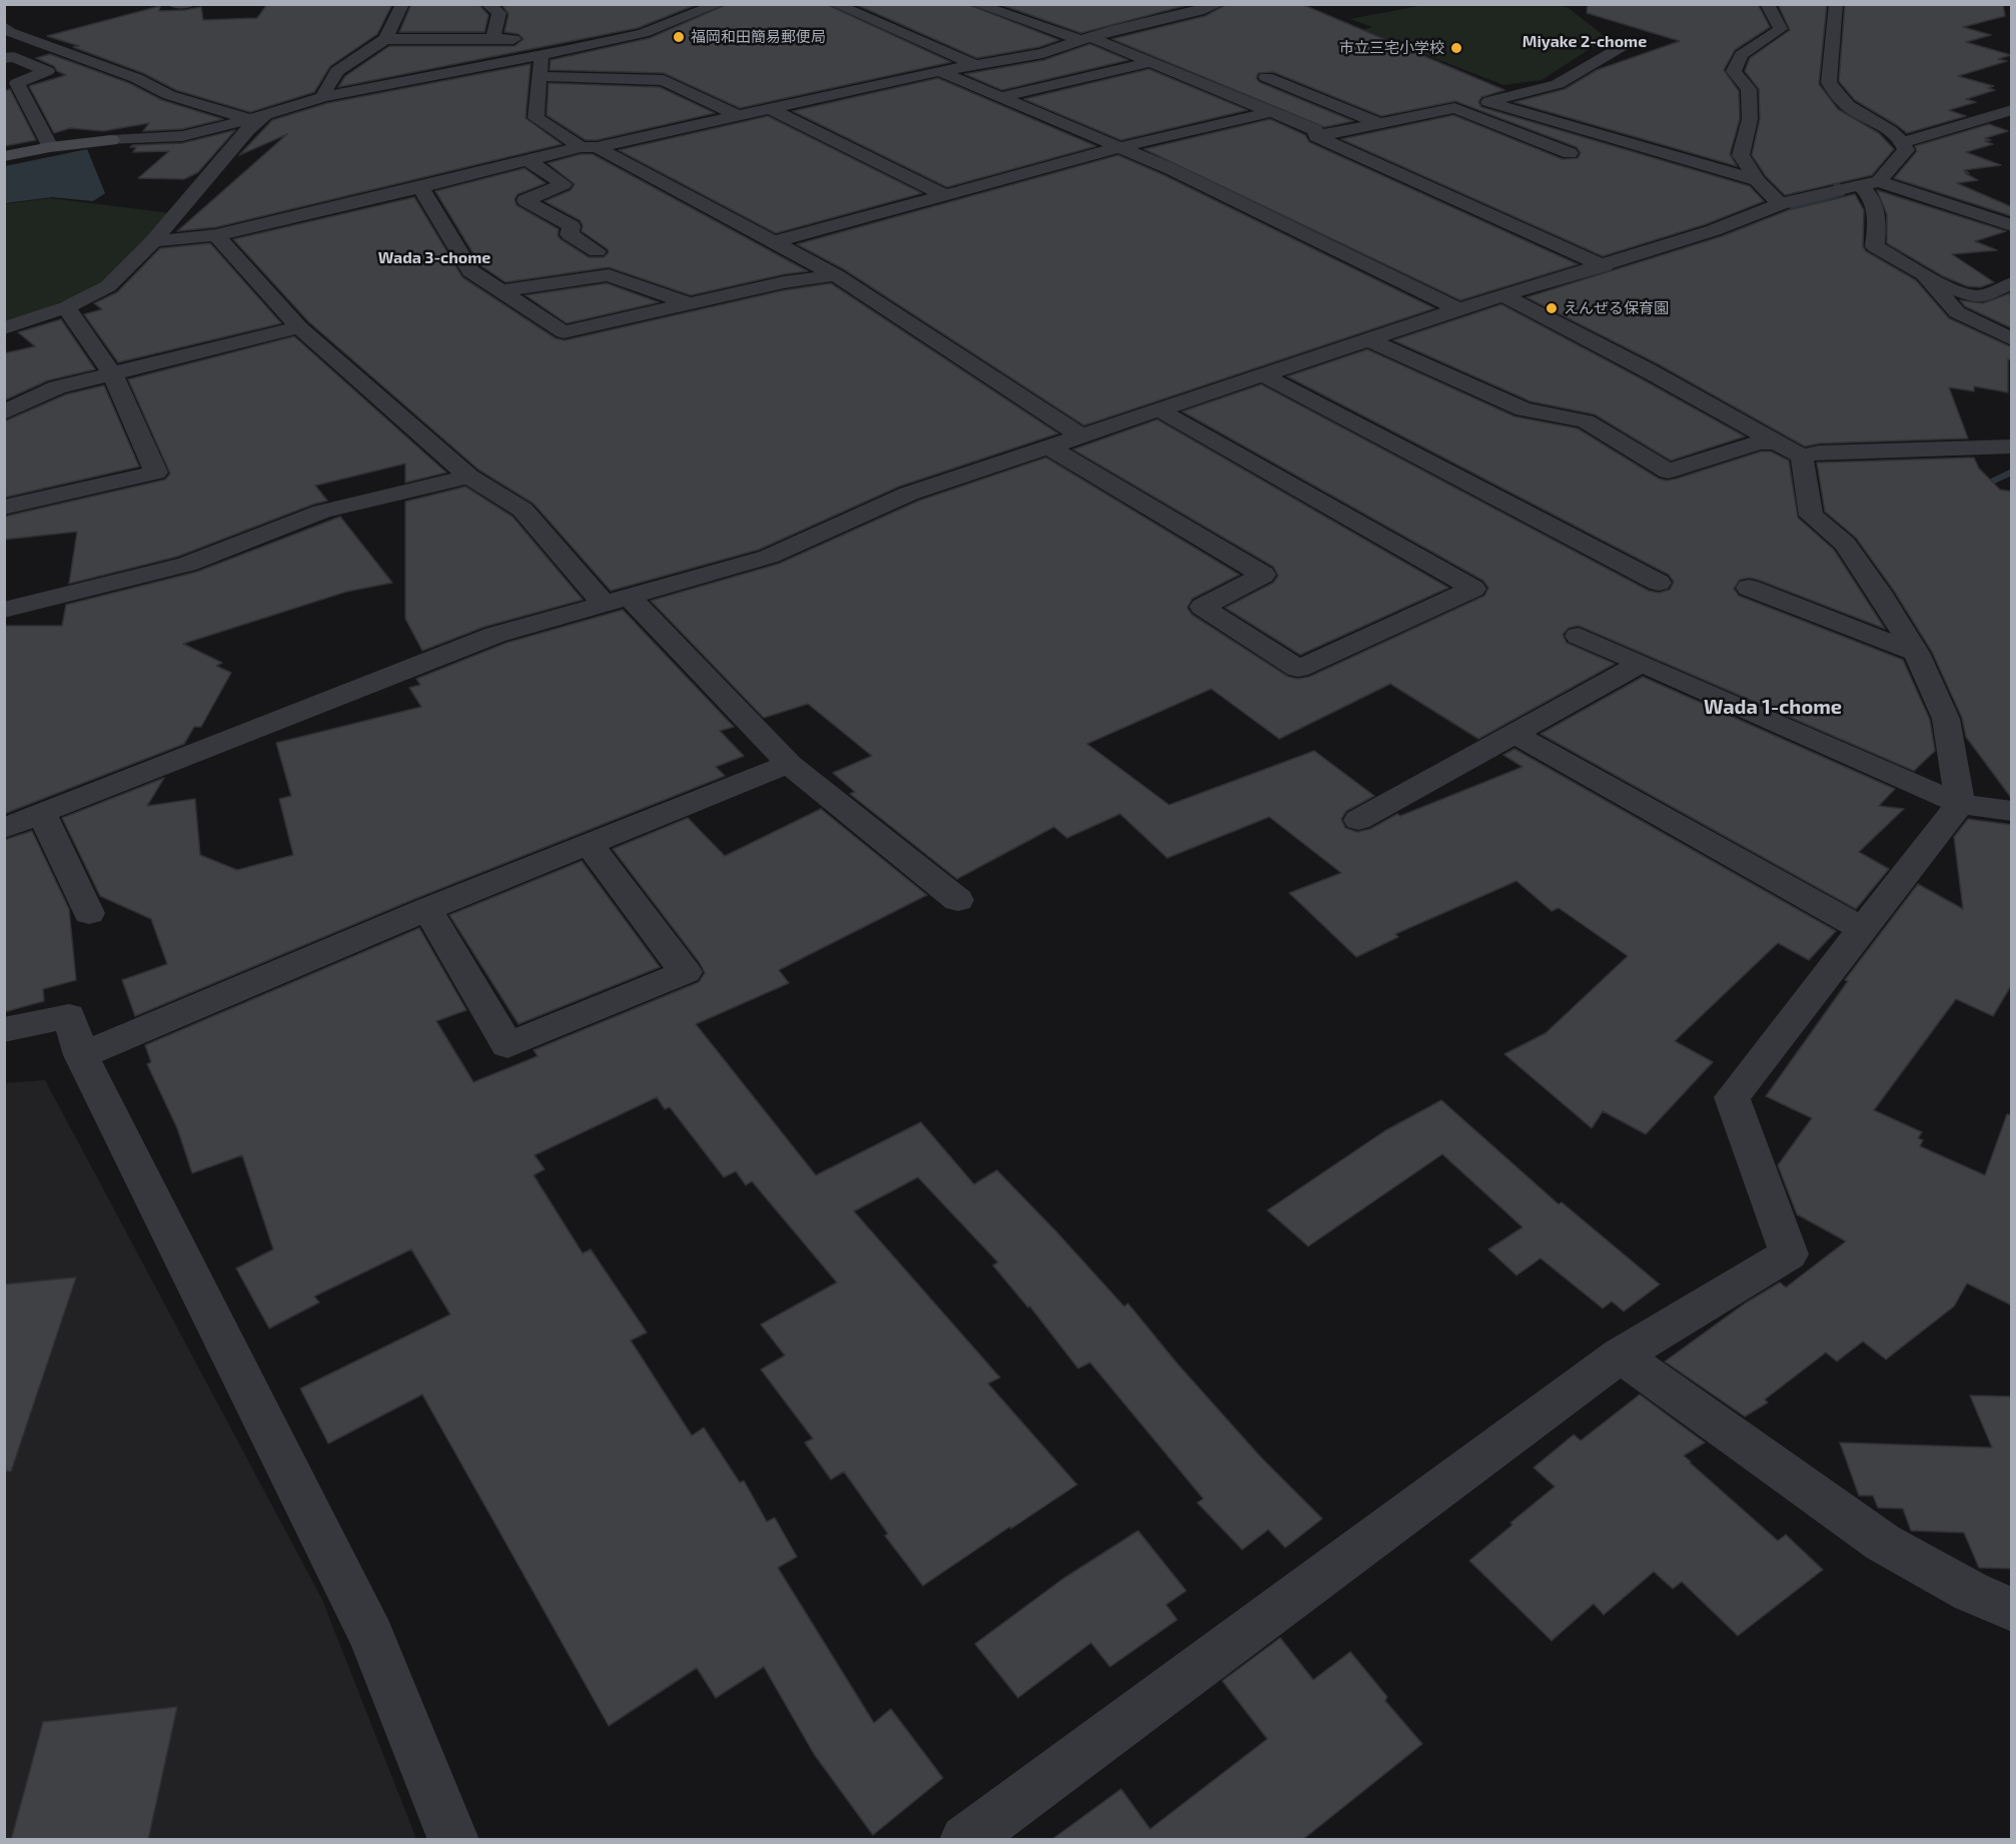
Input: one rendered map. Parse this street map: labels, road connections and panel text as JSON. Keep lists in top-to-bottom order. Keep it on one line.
{"districts":["Miyake 2-chome","Wada 3-chome","Wada 1-chome"],"places":["福岡和田簡易郵便局","市立三宅小学校","えんぜる保育園"]}
